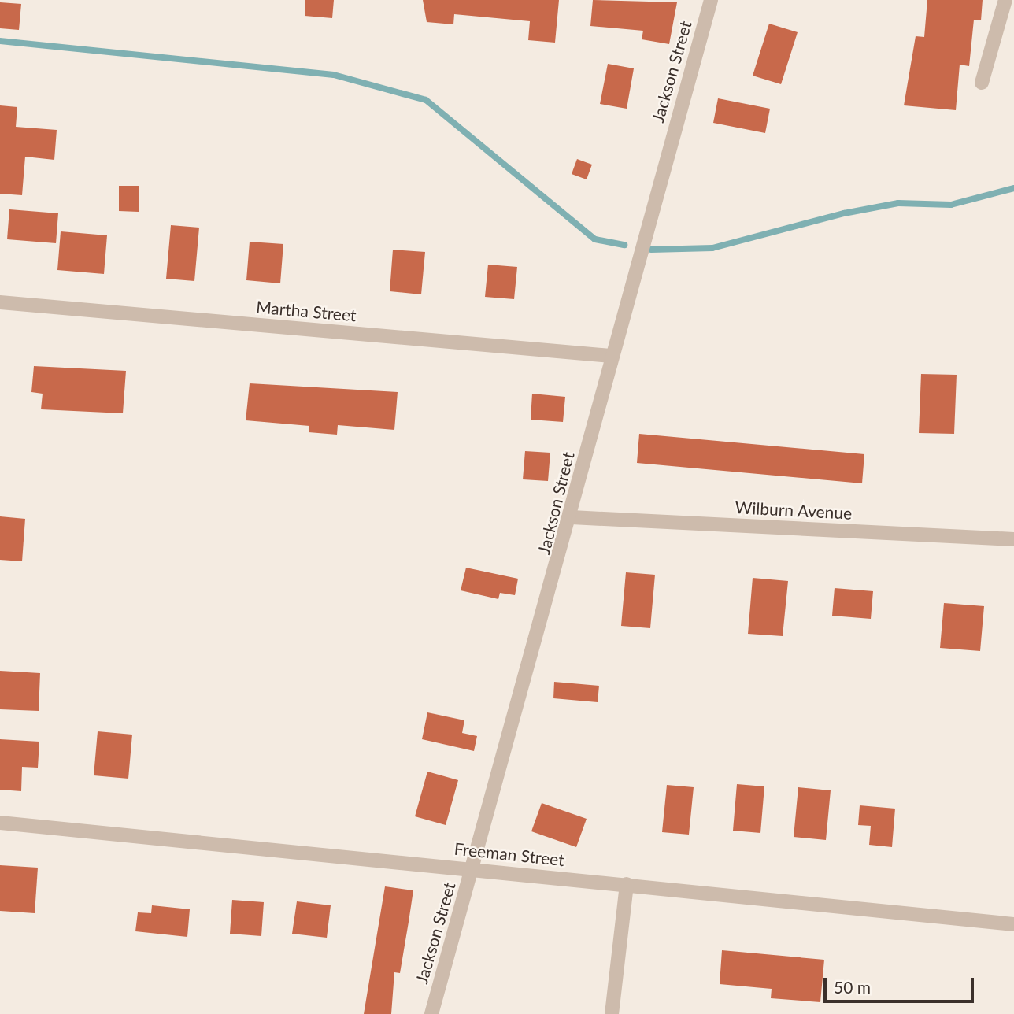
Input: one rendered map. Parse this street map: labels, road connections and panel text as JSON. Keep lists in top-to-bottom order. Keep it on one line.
{"streets":{"street":["Jackson Street","Martha Street","Wilburn Avenue","Freeman Street"]},"crossings":[["Jackson Street","Martha Street"],["Jackson Street","Wilburn Avenue"],["Jackson Street","Freeman Street"]],"scale_bar":"50 m"}
